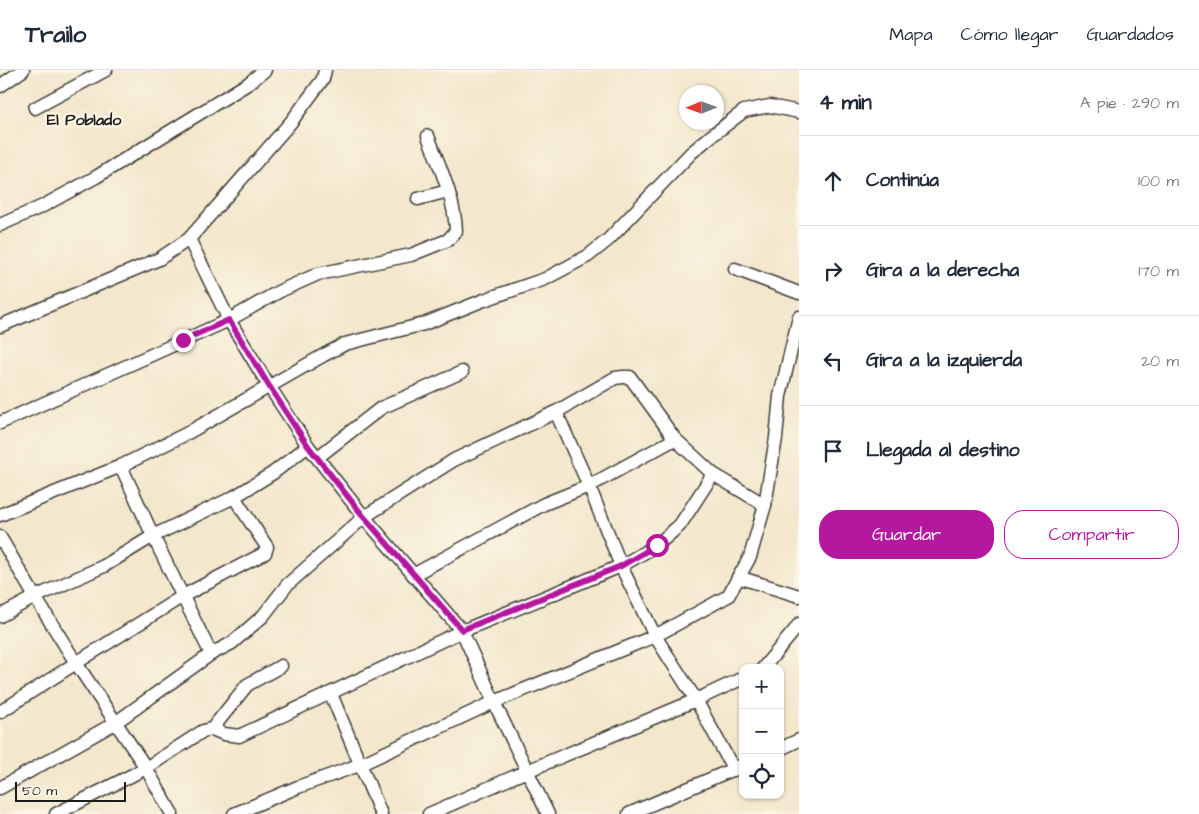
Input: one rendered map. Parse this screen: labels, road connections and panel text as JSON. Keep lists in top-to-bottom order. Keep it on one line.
{"districts":["El Poblado"],"scale_bar":"50 m","north":"left","page":{"header":"Trailo","nav":["Mapa","Cómo llegar","Guardados"],"heading":["4 min","A pie · 290 m"],"list":[["Continúa","100 m"],["Gira a la derecha","170 m"],["Gira a la izquierda","20 m"],"Llegada al destino"],"buttons":["Guardar","Compartir"],"map_buttons":["+","−"],"scale":"50 m"}}
